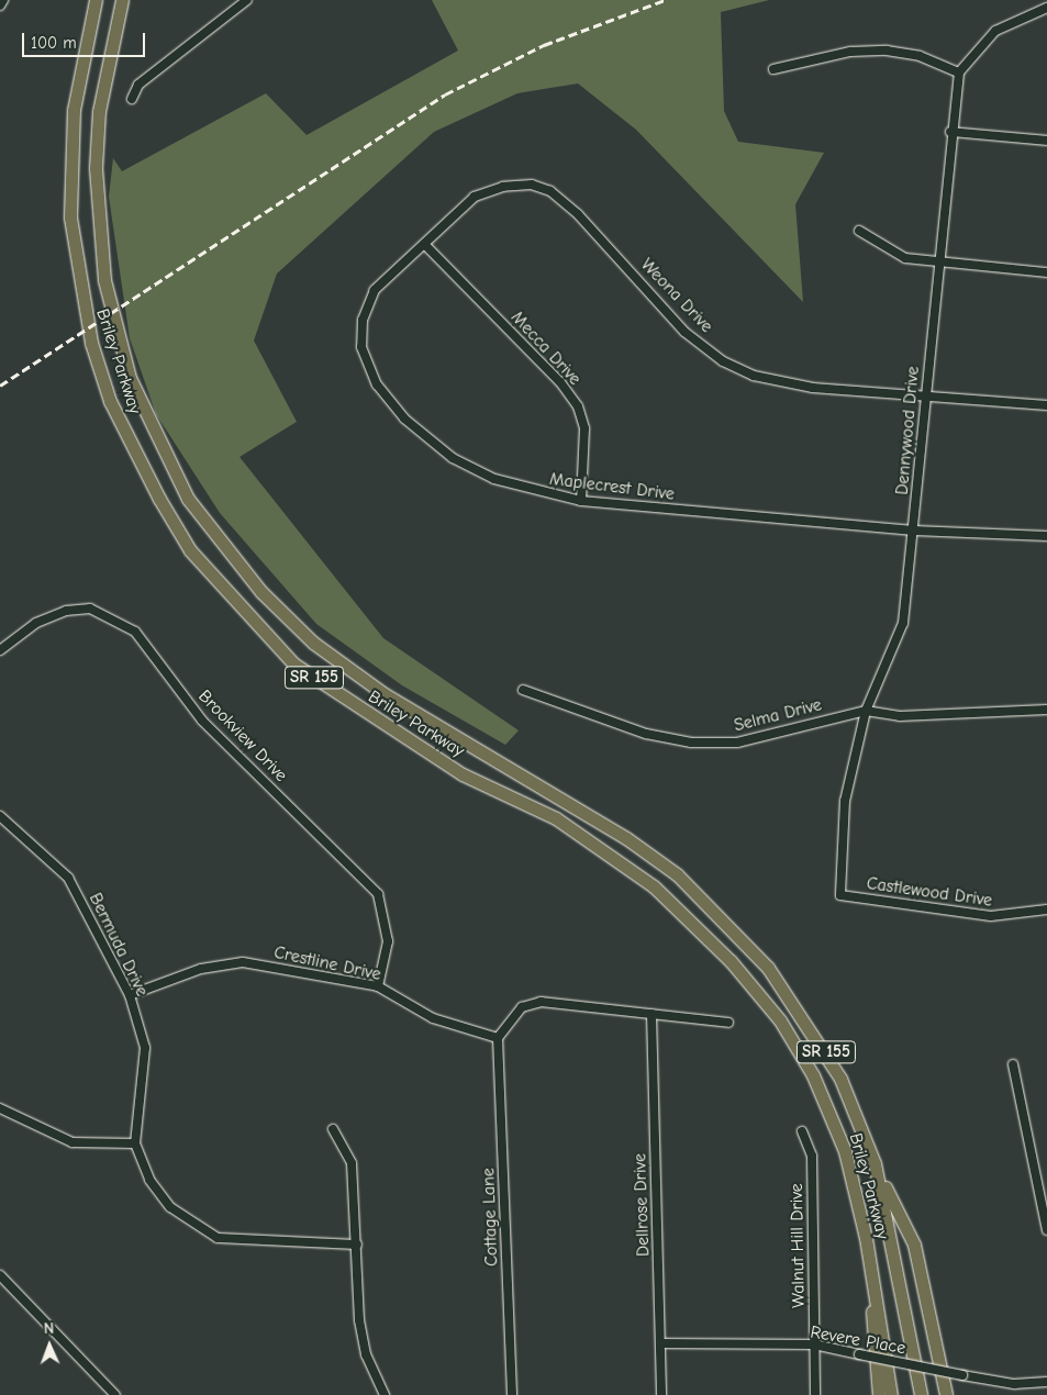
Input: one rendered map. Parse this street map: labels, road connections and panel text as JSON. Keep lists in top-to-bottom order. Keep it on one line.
{"streets":{"highway":["Briley Parkway","SR 155"],"street":["Weona Drive","Mecca Drive","Dennywood Drive","Maplecrest Drive","Selma Drive","Brookview Drive","Castlewood Drive","Bermuda Drive","Crestline Drive","Dellrose Drive","Cottage Lane","Walnut Hill Drive","Revere Place"]},"crossings":[["Weona Drive","Mecca Drive"],["Weona Drive","Dennywood Drive"],["Weona Drive","Maplecrest Drive"],["Mecca Drive","Maplecrest Drive"],["Dennywood Drive","Maplecrest Drive"],["Dennywood Drive","Selma Drive"],["Dennywood Drive","Castlewood Drive"],["Brookview Drive","Crestline Drive"],["Bermuda Drive","Crestline Drive"],["Crestline Drive","Cottage Lane"],["Dellrose Drive","Revere Place"],["Walnut Hill Drive","Revere Place"]],"scale_bar":"100 m","north":"top"}
